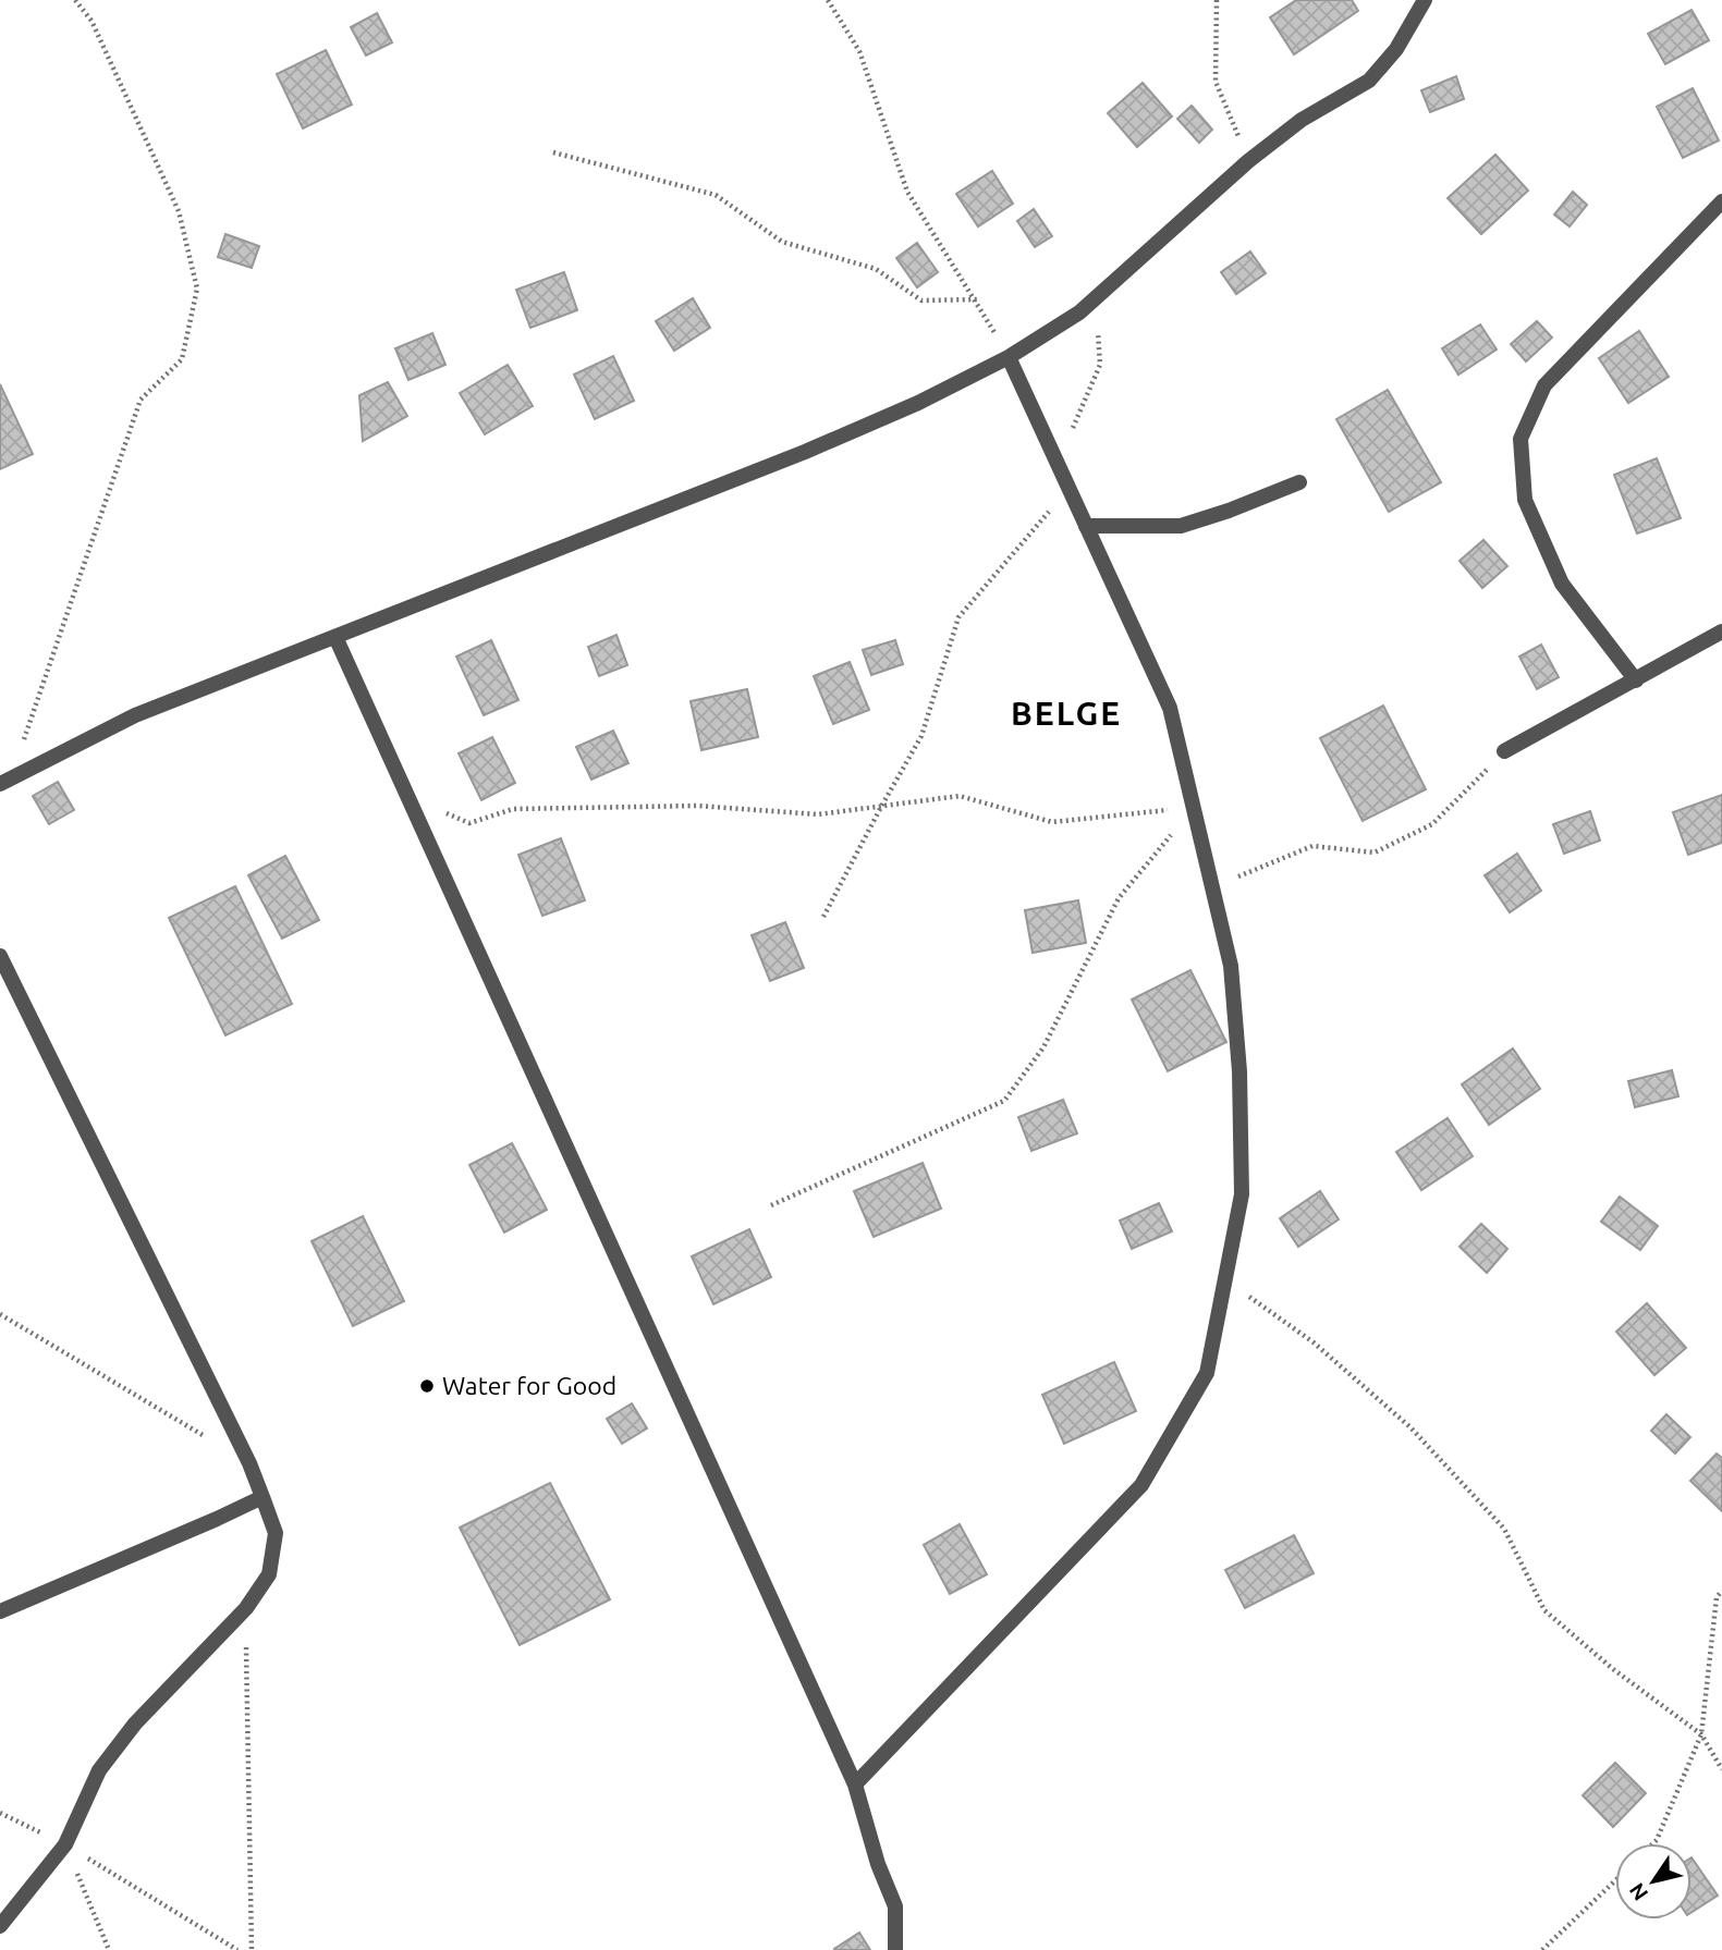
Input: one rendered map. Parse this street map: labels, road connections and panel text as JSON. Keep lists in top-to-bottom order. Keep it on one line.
{"districts":["BELGE"],"places":["Water for Good"],"north":"bottom left"}
